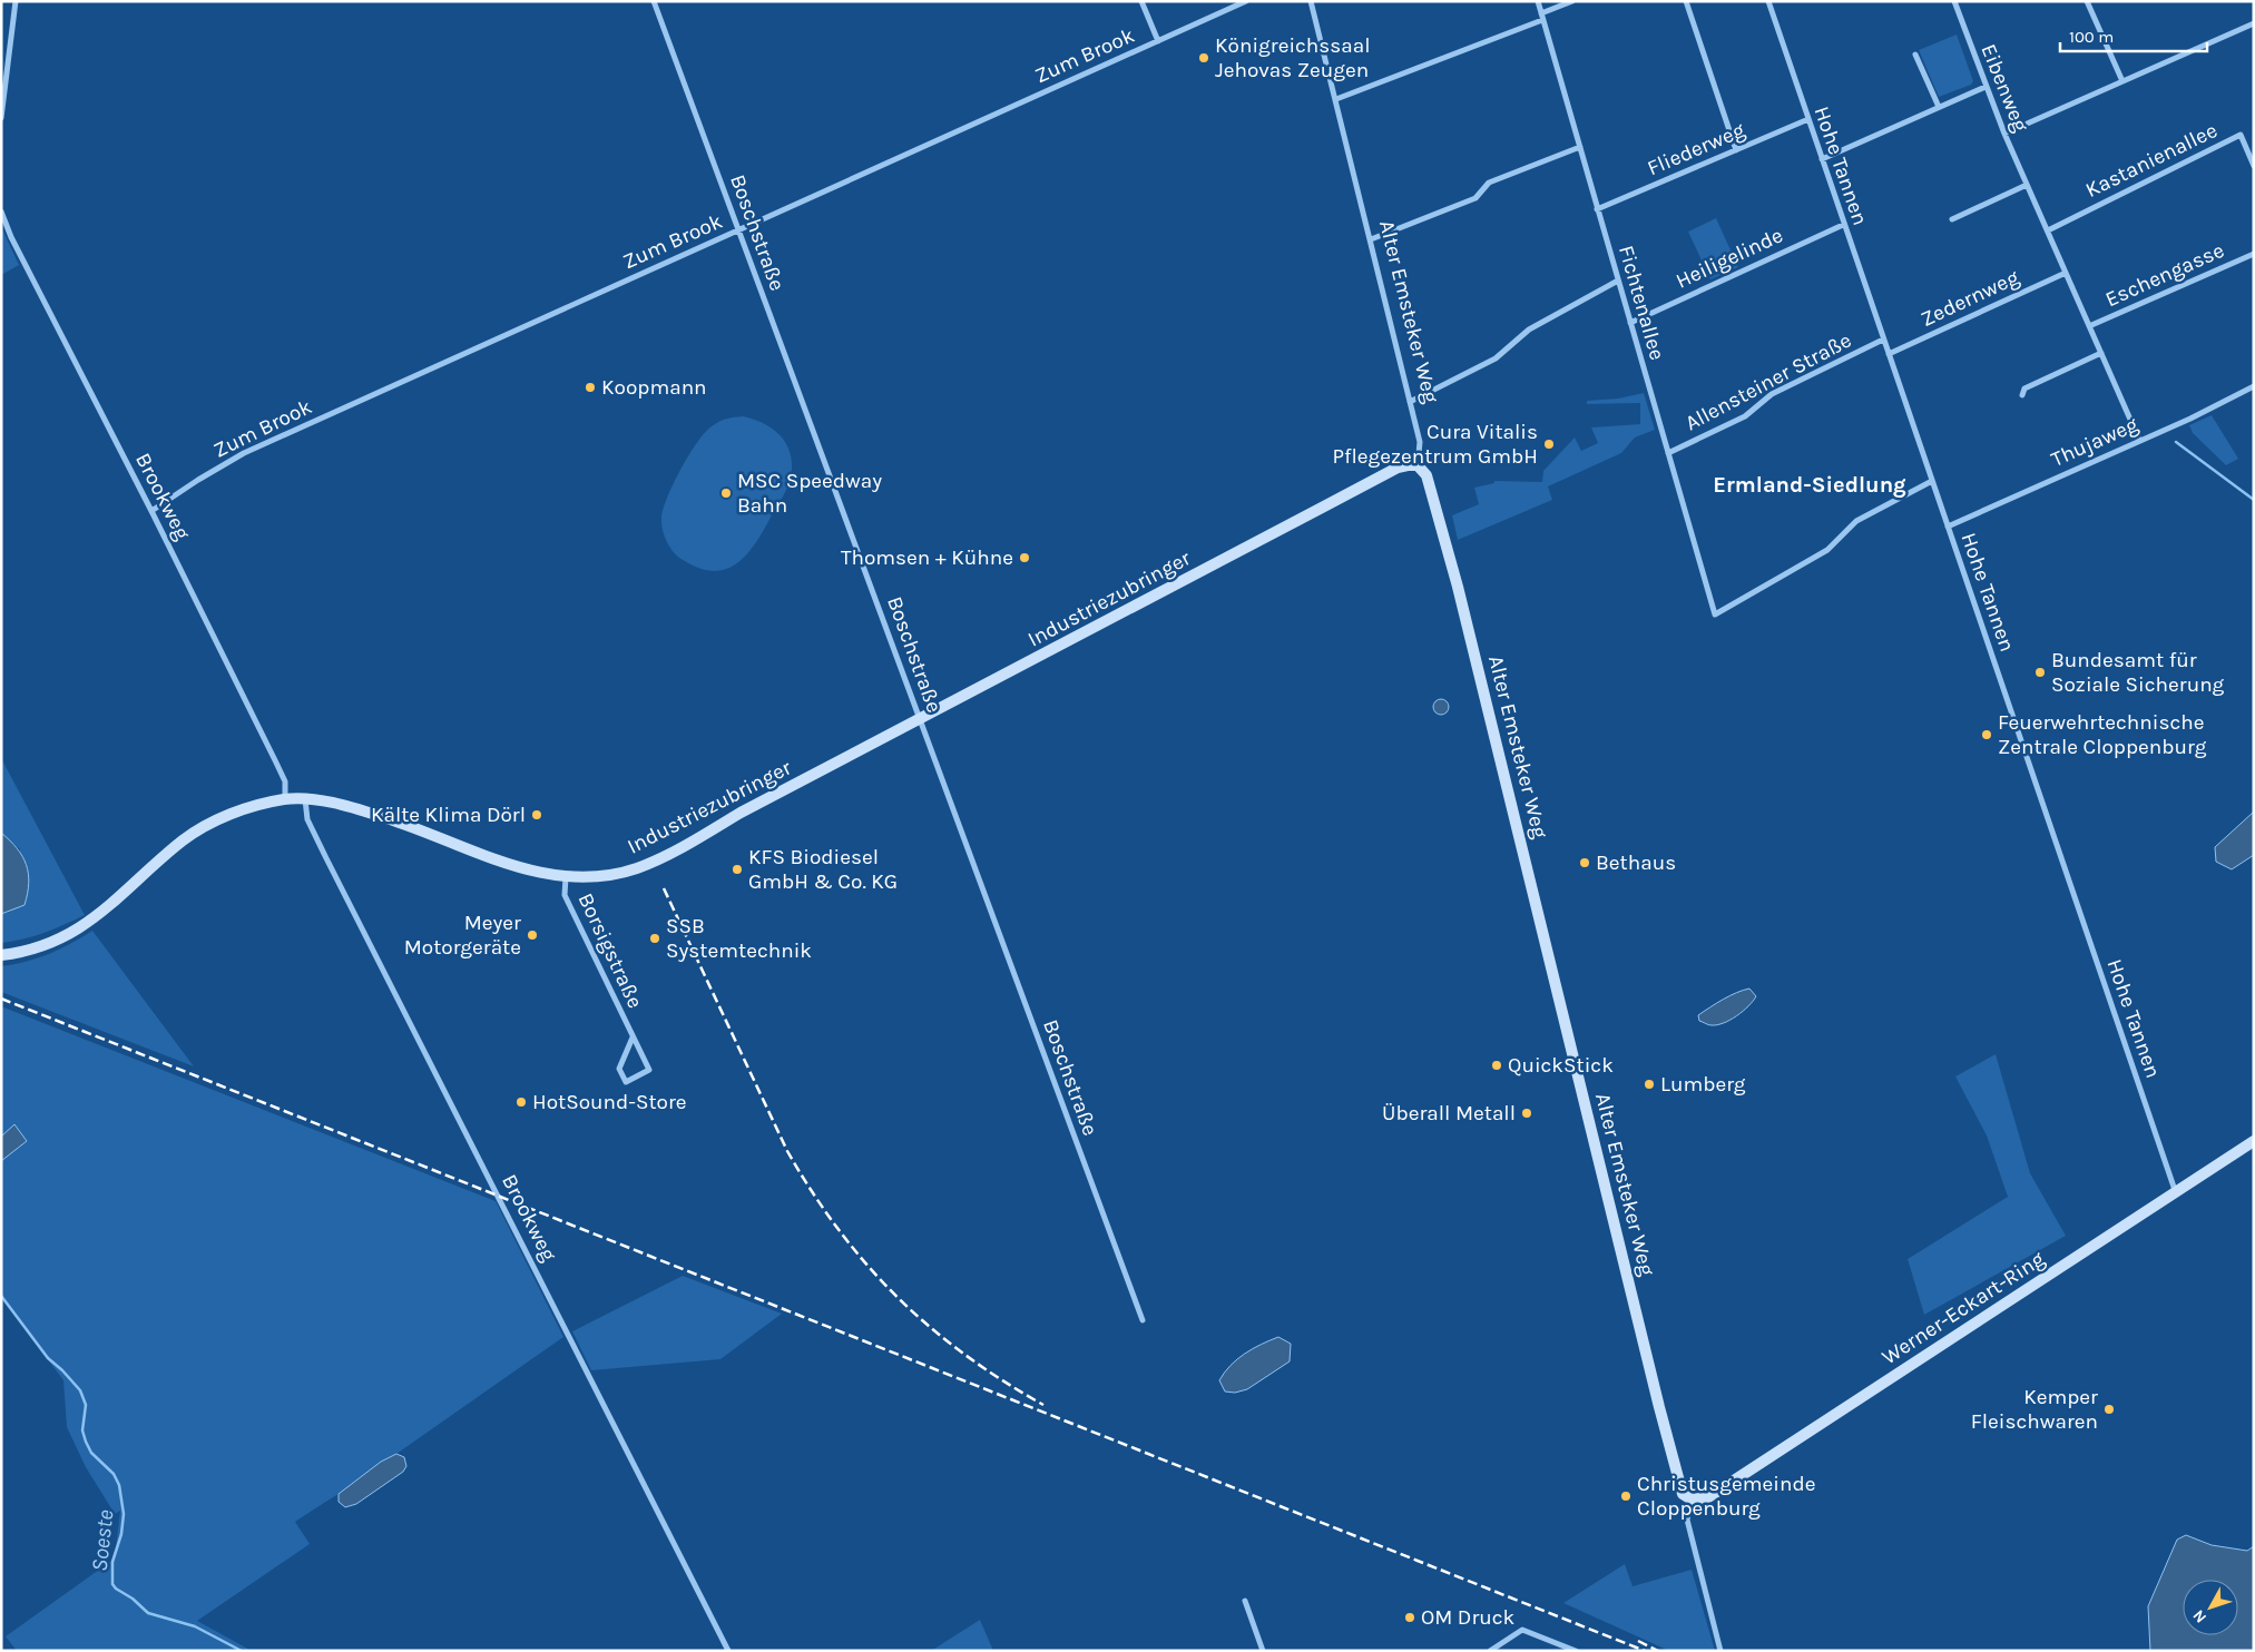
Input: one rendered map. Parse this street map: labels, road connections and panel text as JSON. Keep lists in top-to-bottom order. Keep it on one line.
{"streets":{"street":["Zum Brook","Eibenweg","Fliederweg","Kastanienallee","Hohe Tannen","Boschstraße","Heiligelinde","Eschengasse","Zedernweg","Fichtenallee","Alter Emsteker Weg","Allensteiner Straße","Thujaweg","Brookweg","Industriezubringer","Borsigstraße","Werner-Eckart-Ring"]},"crossings":[["Zum Brook","Boschstraße"],["Zum Brook","Brookweg"],["Eibenweg","Kastanienallee"],["Eibenweg","Eschengasse"],["Eibenweg","Zedernweg"],["Eibenweg","Thujaweg"],["Fliederweg","Hohe Tannen"],["Fliederweg","Fichtenallee"],["Hohe Tannen","Heiligelinde"],["Hohe Tannen","Zedernweg"],["Hohe Tannen","Fichtenallee"],["Hohe Tannen","Allensteiner Straße"],["Hohe Tannen","Thujaweg"],["Hohe Tannen","Werner-Eckart-Ring"],["Boschstraße","Industriezubringer"],["Heiligelinde","Fichtenallee"],["Fichtenallee","Allensteiner Straße"],["Alter Emsteker Weg","Industriezubringer"],["Alter Emsteker Weg","Werner-Eckart-Ring"],["Brookweg","Industriezubringer"],["Industriezubringer","Borsigstraße"]],"districts":["Ermland-Siedlung"],"water":["Soeste"],"places":["Königreichssaal Jehovas Zeugen","Koopmann","Cura Vitalis Pflegezentrum GmbH","MSC Speedway Bahn","Thomsen + Kühne","Bundesamt für Soziale Sicherung","Feuerwehrtechnische Zentrale Cloppenburg","Kälte Klima Dörl","Bethaus","KFS Biodiesel GmbH & Co. KG","Meyer Motorgeräte","SSB Systemtechnik","QuickStick","Lumberg","HotSound-Store","Überall Metall","Kemper Fleischwaren","Christusgemeinde Cloppenburg","OM Druck"],"scale_bar":"100 m","north":"bottom left"}
